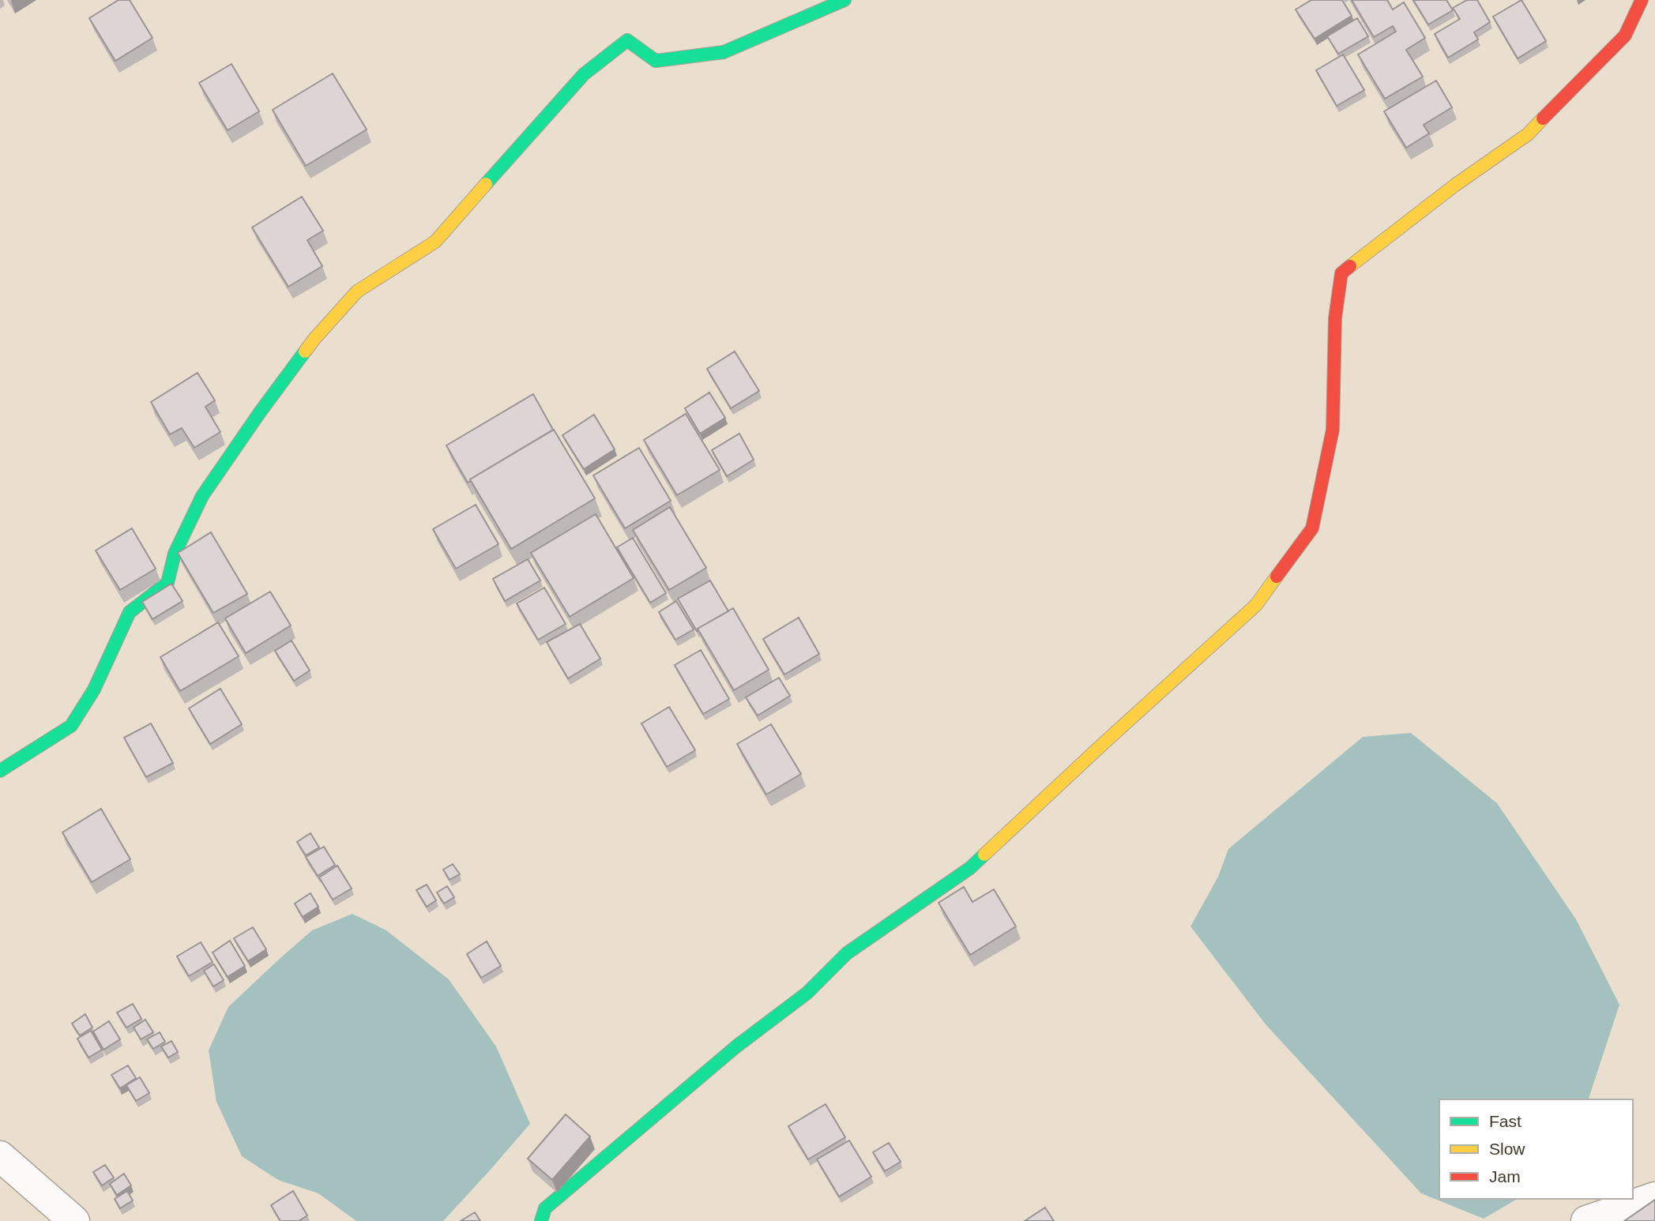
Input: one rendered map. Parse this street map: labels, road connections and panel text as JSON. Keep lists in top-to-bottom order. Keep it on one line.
{"legend":["Fast","Slow","Jam"]}
